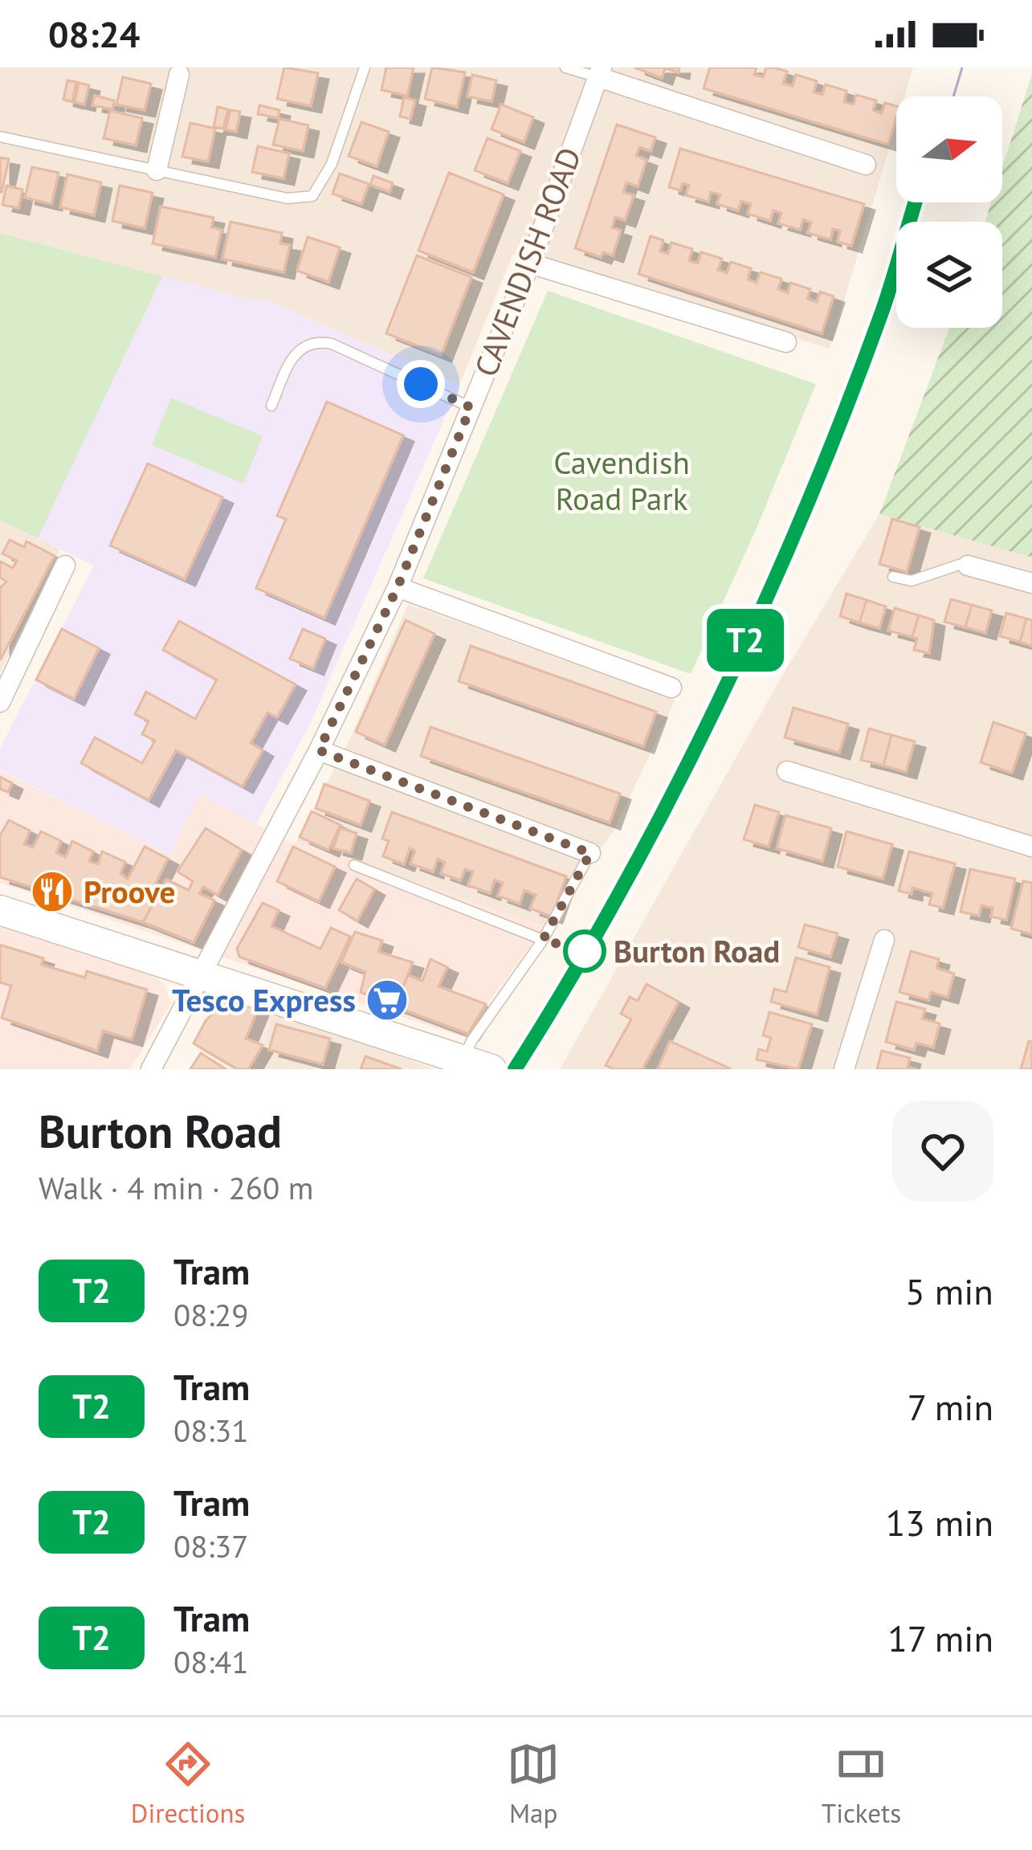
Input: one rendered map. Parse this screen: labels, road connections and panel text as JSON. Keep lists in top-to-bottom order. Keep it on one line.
{"streets":{"street":["CAVENDISH ROAD"]},"parks":["Cavendish Road Park"],"places":{"restaurant":["Proove"],"other":["Burton Road"],"supermarket":["Tesco Express"]},"lines":["tram line T2"],"north":"right","page":{"status":"08:24","on_map":"T2","heading":["Burton Road","Walk · 4 min · 260 m"],"list":[{"mark":"T2","name":"Tram","note":"08:29","value":"5 min"},{"mark":"T2","name":"Tram","note":"08:31","value":"7 min"},{"mark":"T2","name":"Tram","note":"08:37","value":"13 min"},{"mark":"T2","name":"Tram","note":"08:41","value":"17 min"}],"tabs":["Directions","Map","Tickets"]}}
